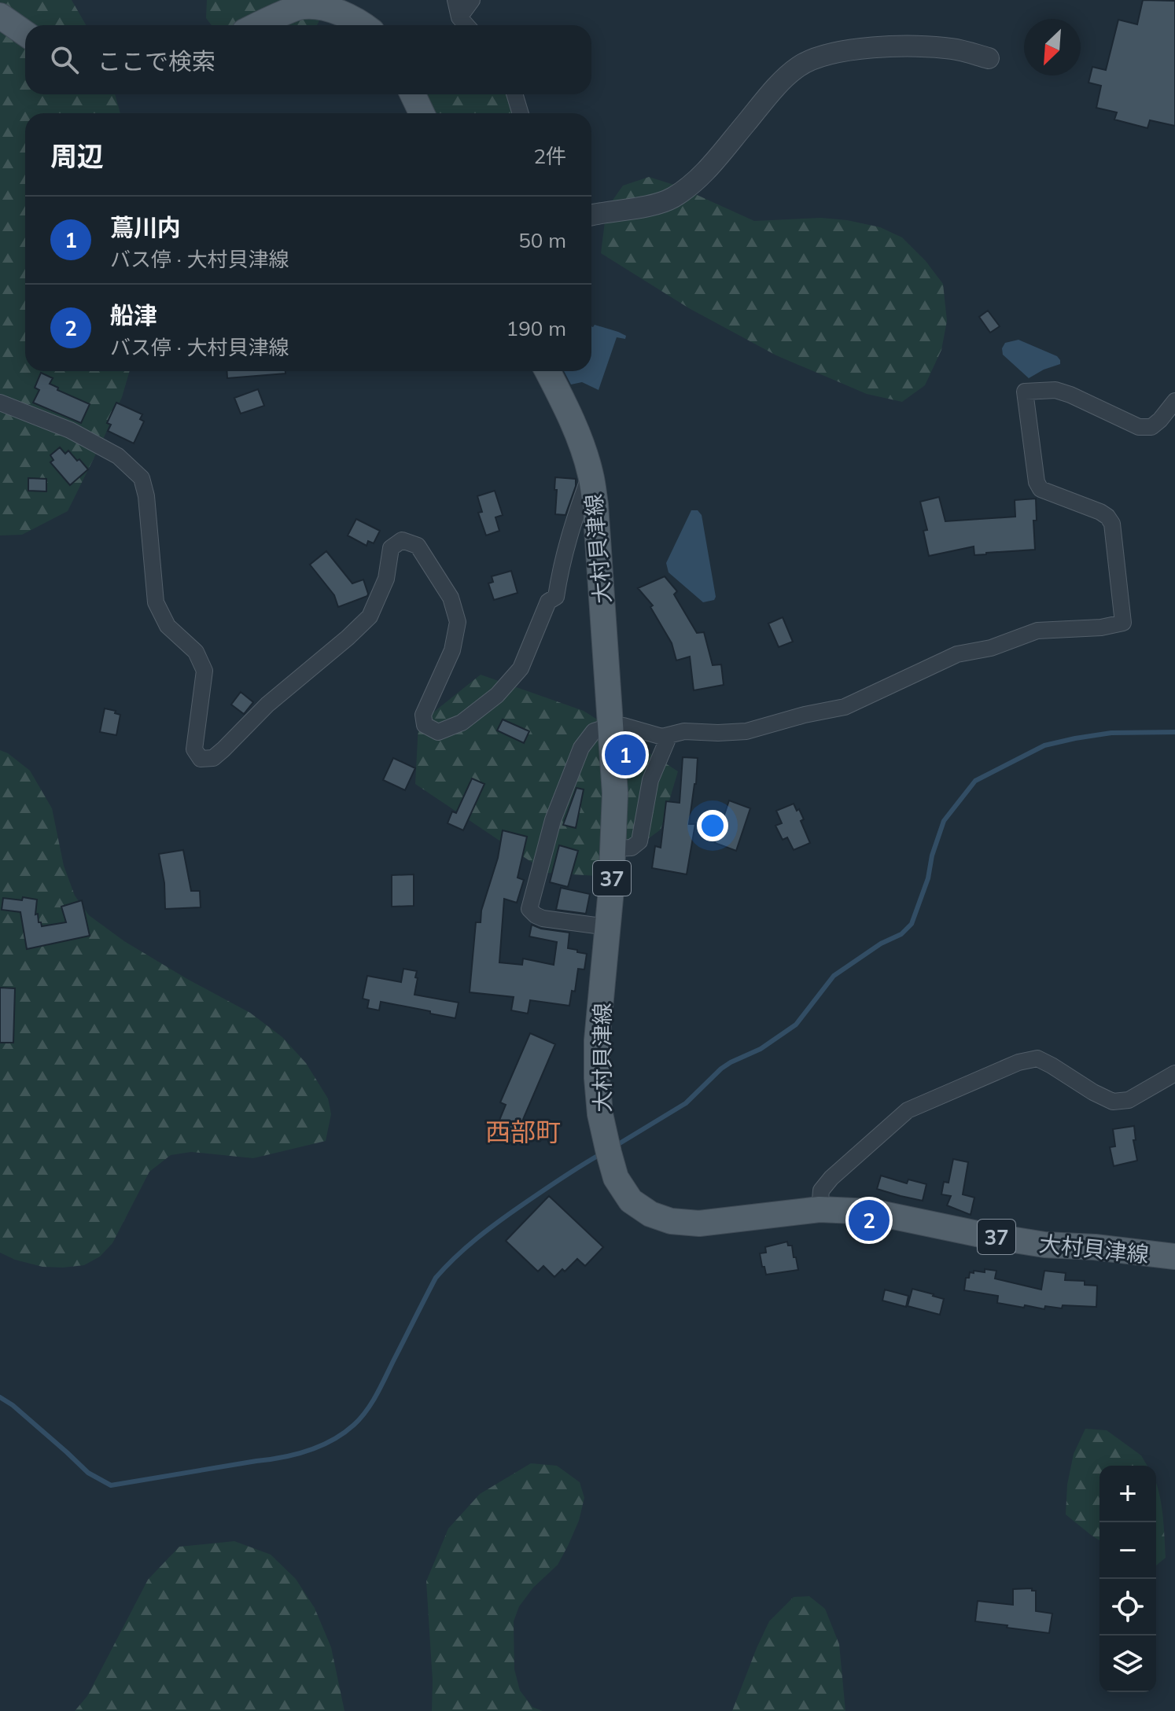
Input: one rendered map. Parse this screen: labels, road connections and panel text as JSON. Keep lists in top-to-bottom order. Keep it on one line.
{"streets":{"main road":["大村貝津線","37"]},"districts":["西部町"],"north":"bottom left","page":{"search":"ここで検索","heading":["周辺","2件"],"list":[{"mark":"1","name":"蔦川内","note":"バス停 · 大村貝津線","value":"50 m"},{"mark":"2","name":"船津","note":"バス停 · 大村貝津線","value":"190 m"}],"pins":["1","2"],"map_buttons":["+","−"]}}
